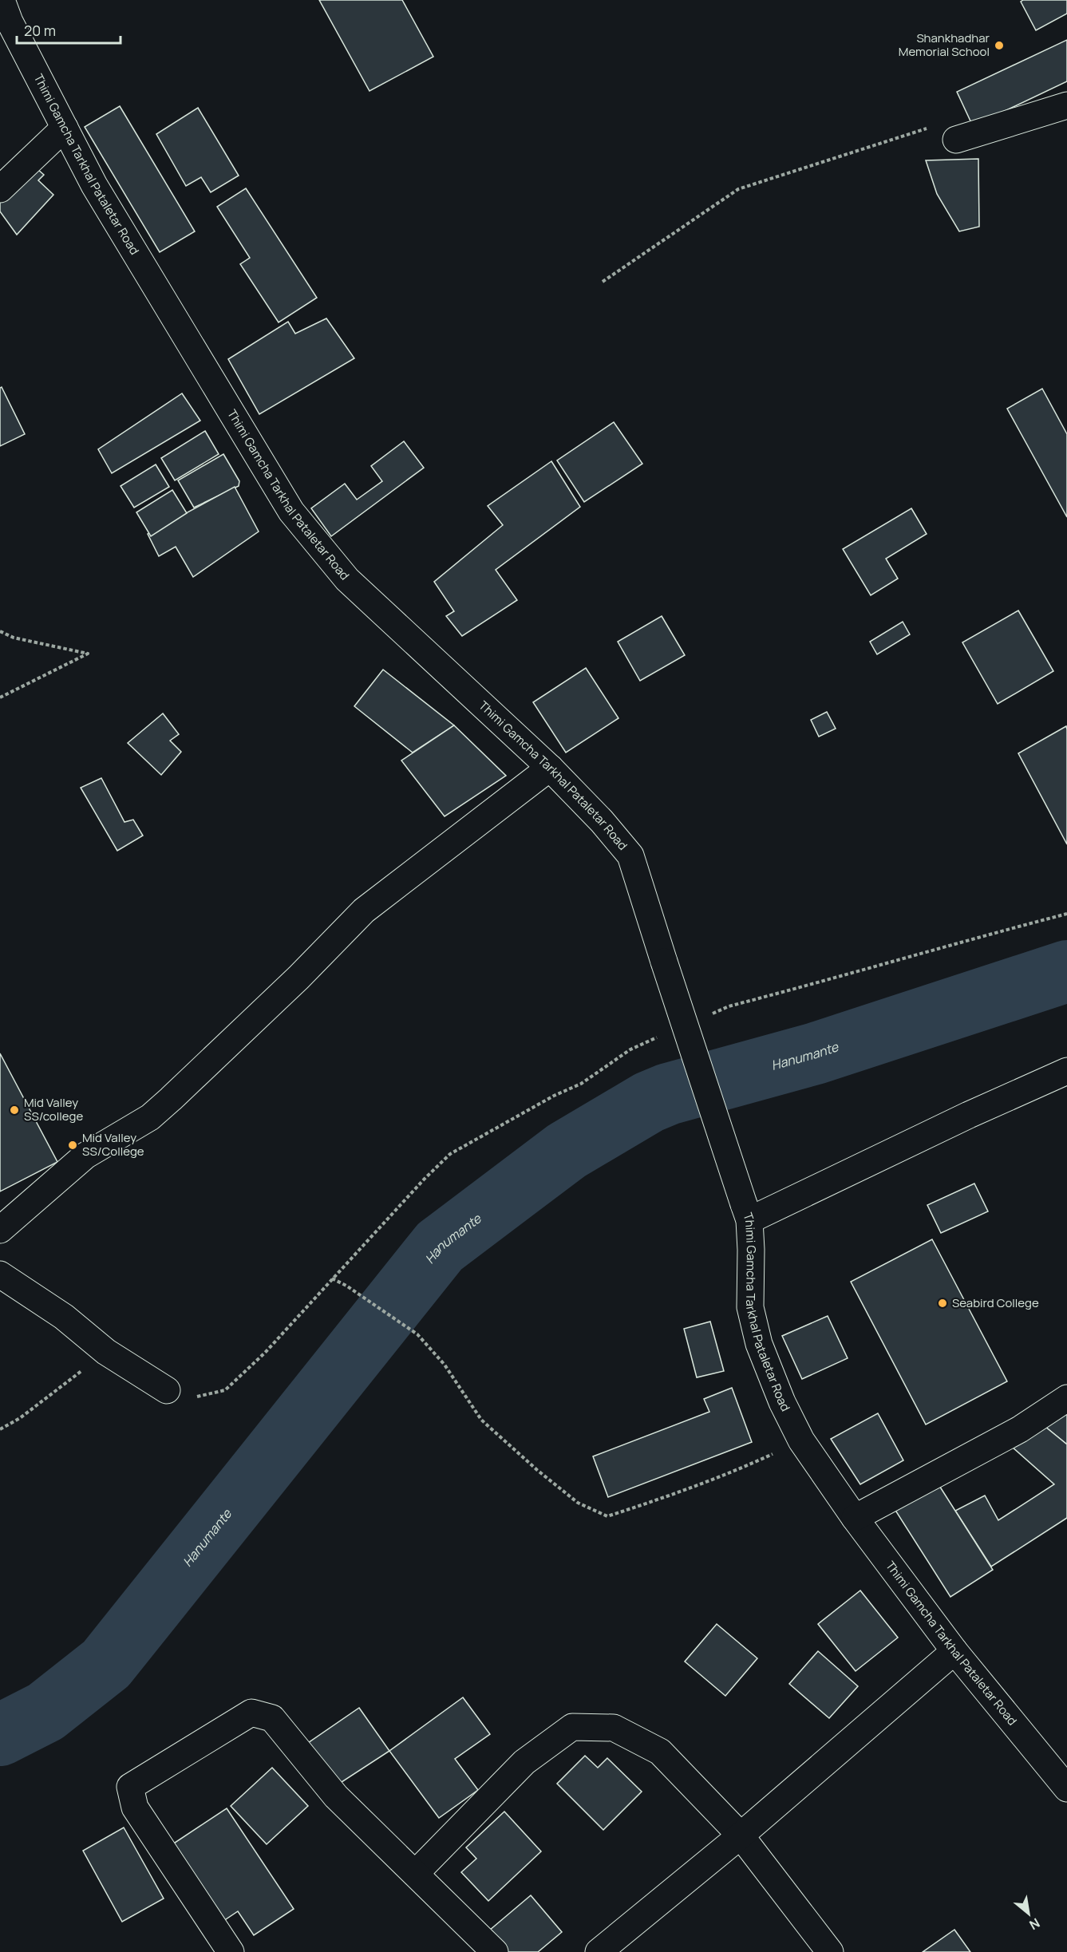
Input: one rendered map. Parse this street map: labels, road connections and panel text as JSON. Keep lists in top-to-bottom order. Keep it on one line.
{"streets":{"street":["Thimi Gamcha Tarkhal Pataletar Road"]},"water":["Hanumante"],"places":["Shankhadhar Memorial School","Mid Valley SS/college","Mid Valley SS/College","Seabird College"],"scale_bar":"20 m","north":"bottom right"}
